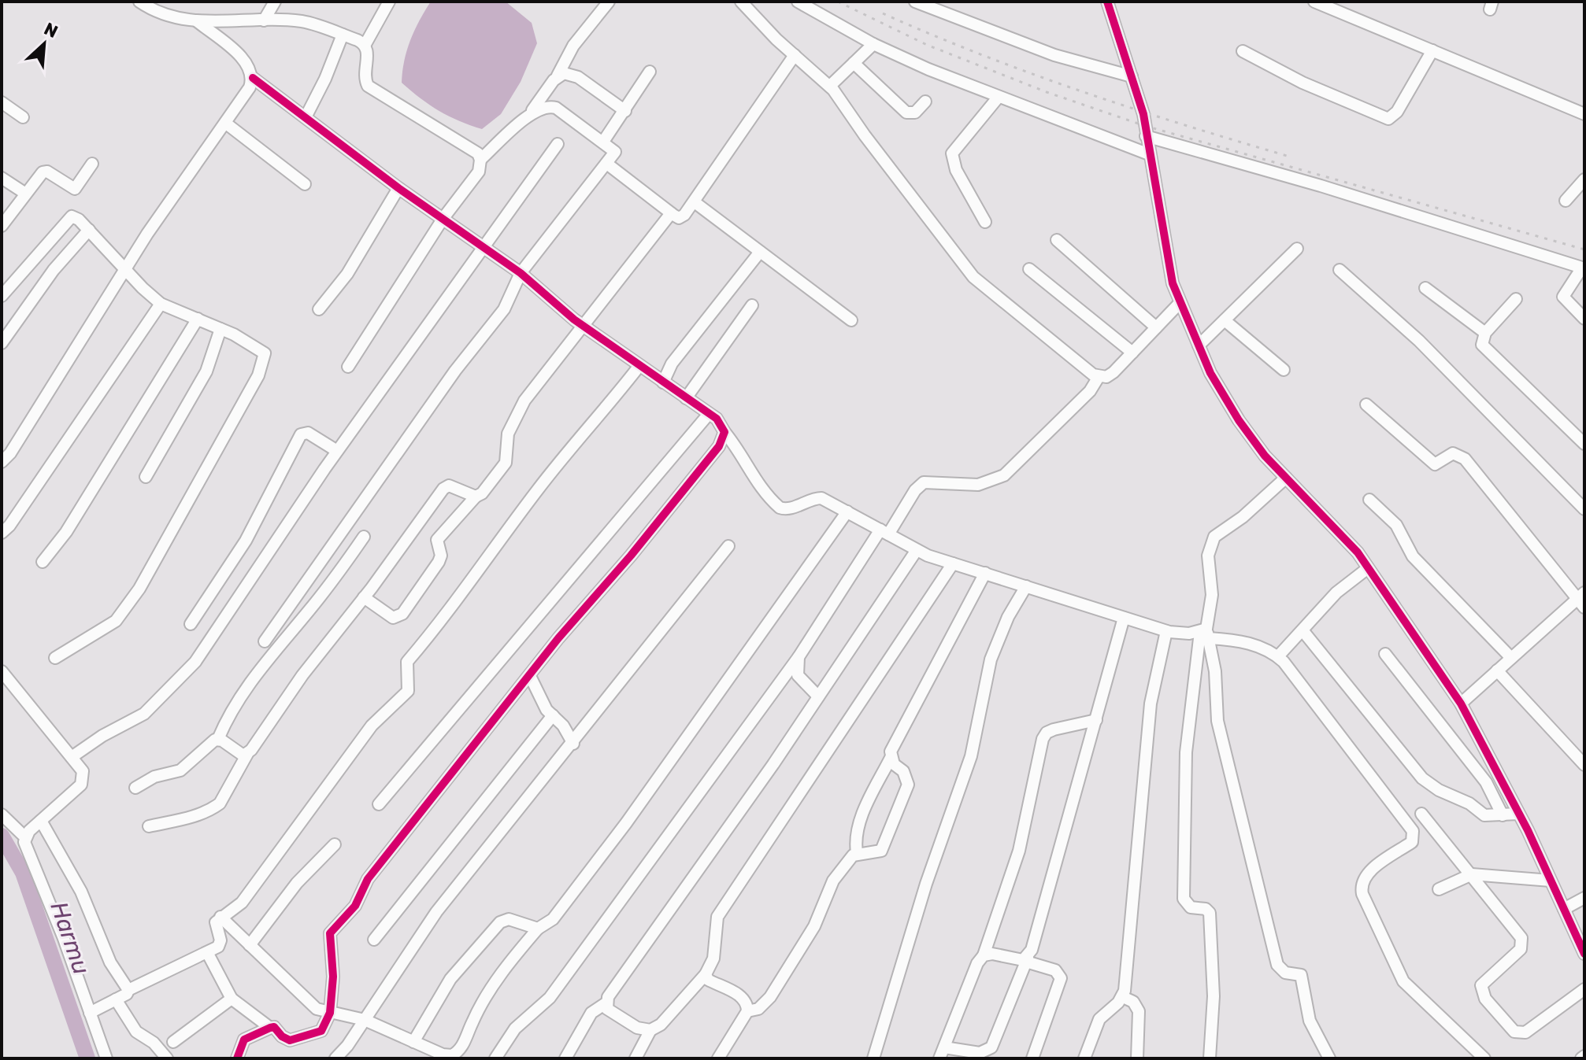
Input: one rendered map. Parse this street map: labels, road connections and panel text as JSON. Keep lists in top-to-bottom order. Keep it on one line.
{"water":["Harmu"],"north":"top right"}
